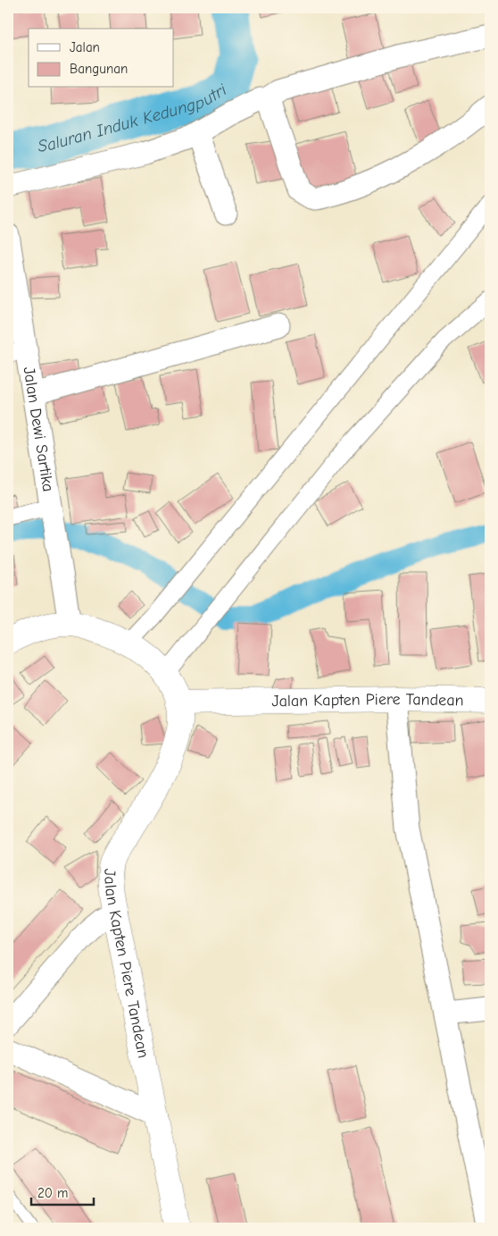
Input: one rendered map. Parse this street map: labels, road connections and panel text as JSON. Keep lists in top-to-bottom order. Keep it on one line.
{"streets":{"street":["Jalan Dewi Sartika","Jalan Kapten Piere Tandean"]},"water":["Saluran Induk Kedungputri"],"legend":["Jalan","Bangunan"],"scale_bar":"20 m"}
